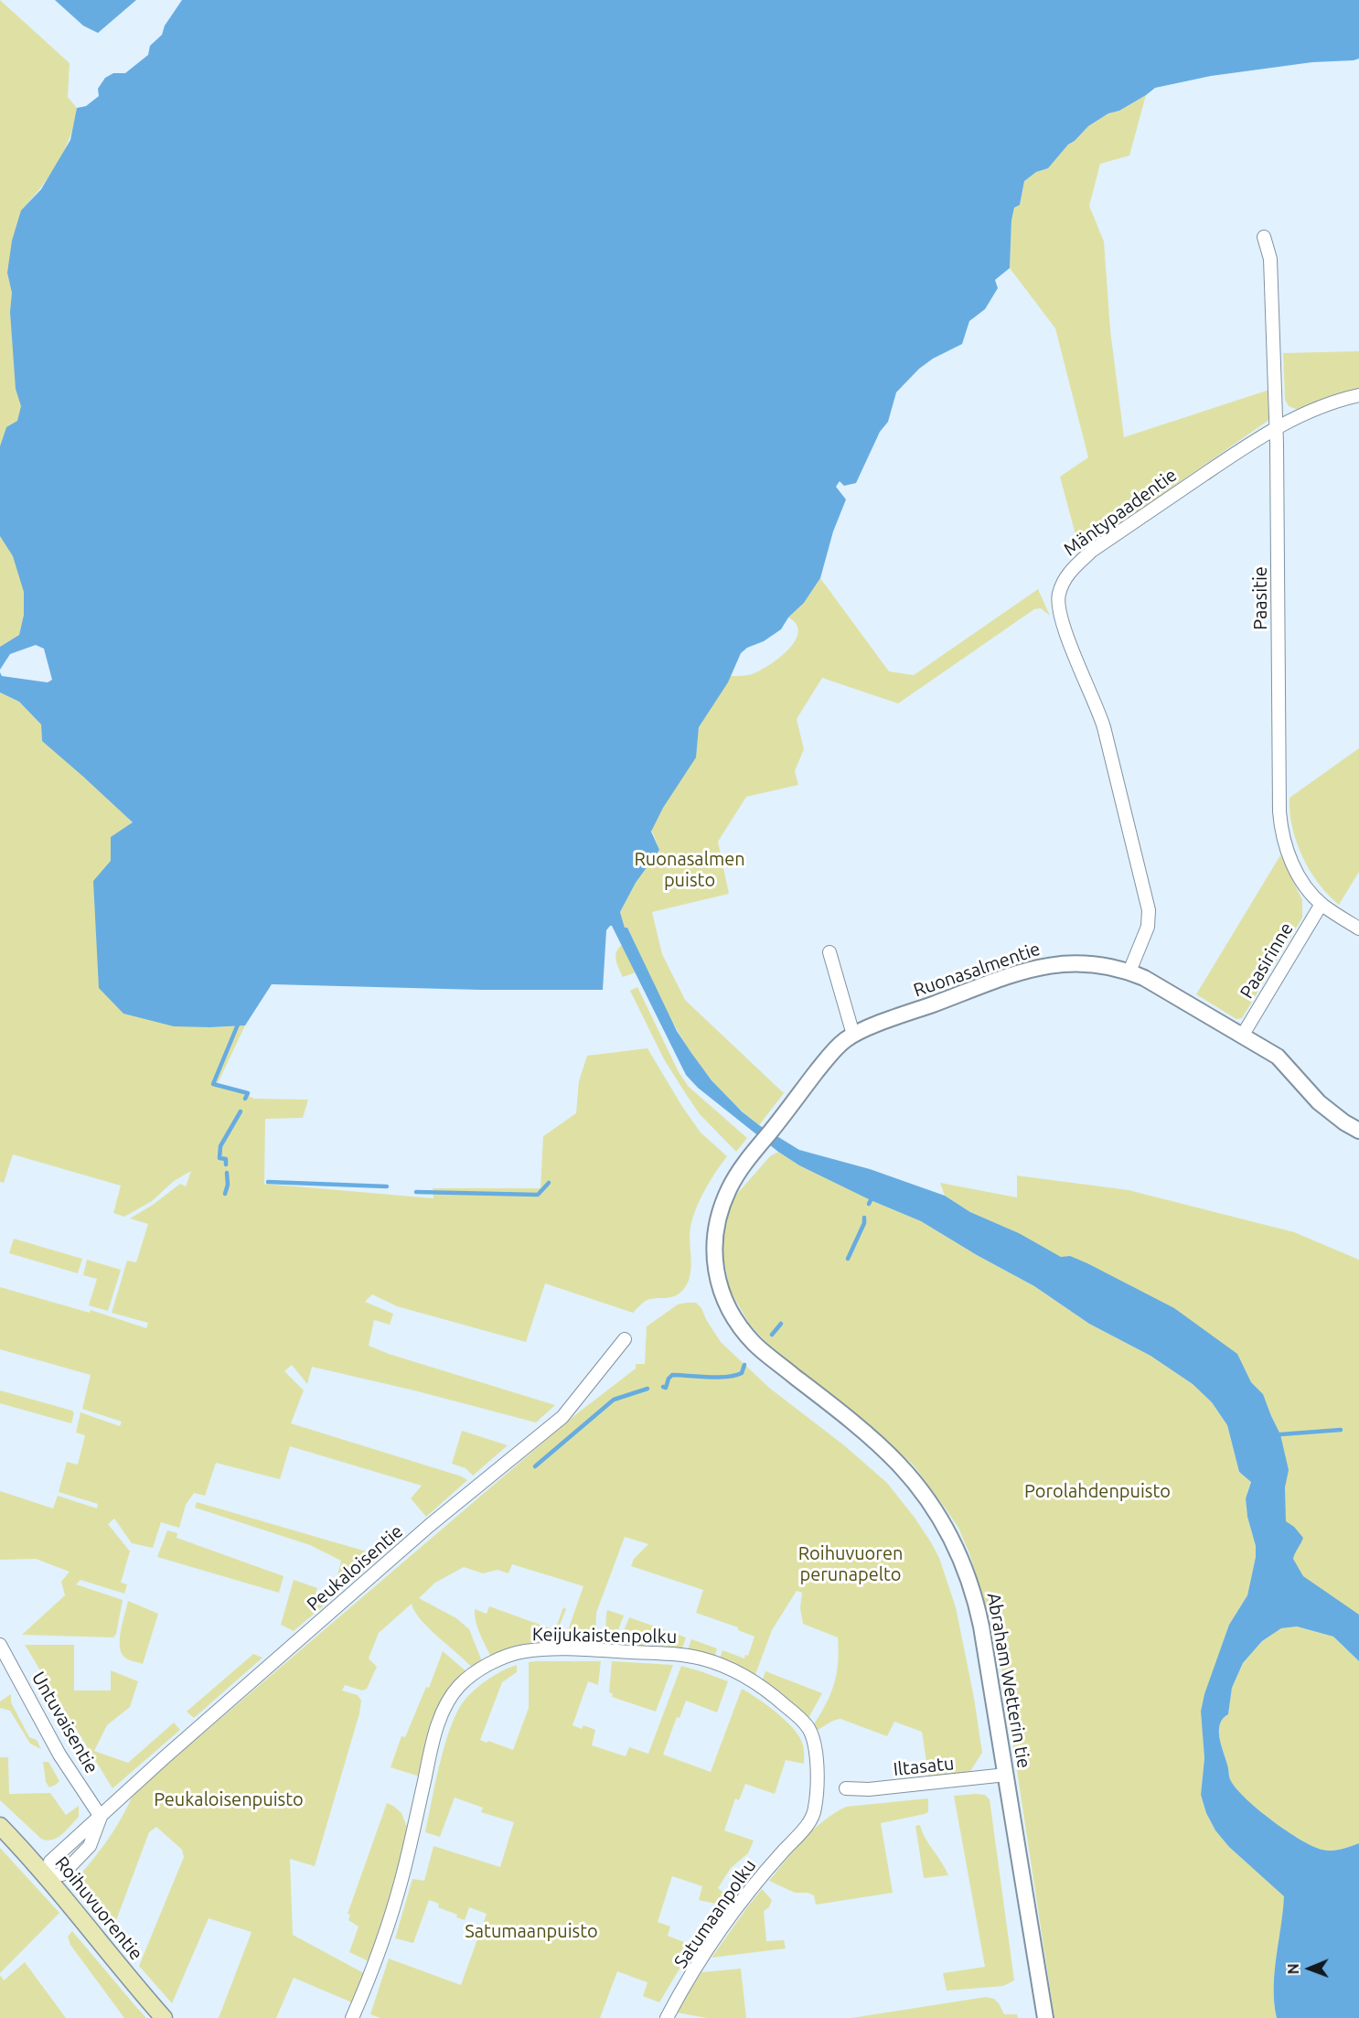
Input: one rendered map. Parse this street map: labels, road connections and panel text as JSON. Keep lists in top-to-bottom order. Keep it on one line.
{"streets":{"main road":["Roihuvuorentie"],"street":["Mäntypaadentie","Paasitie","Paasirinne","Ruonasalmentie","Peukaloisentie","Keijukaistenpolku","Abraham Wetterin tie","Untuvaisentie","Iltasatu","Satumaanpolku"]},"crossings":[["Mäntypaadentie","Paasitie"],["Mäntypaadentie","Ruonasalmentie"],["Paasitie","Paasirinne"],["Paasirinne","Ruonasalmentie"],["Ruonasalmentie","Abraham Wetterin tie"],["Peukaloisentie","Untuvaisentie"],["Peukaloisentie","Roihuvuorentie"],["Keijukaistenpolku","Satumaanpolku"],["Abraham Wetterin tie","Iltasatu"]],"parks":["Ruonasalmen puisto","Porolahdenpuisto","Roihuvuoren perunapelto","Peukaloisenpuisto","Satumaanpuisto"],"north":"left"}
